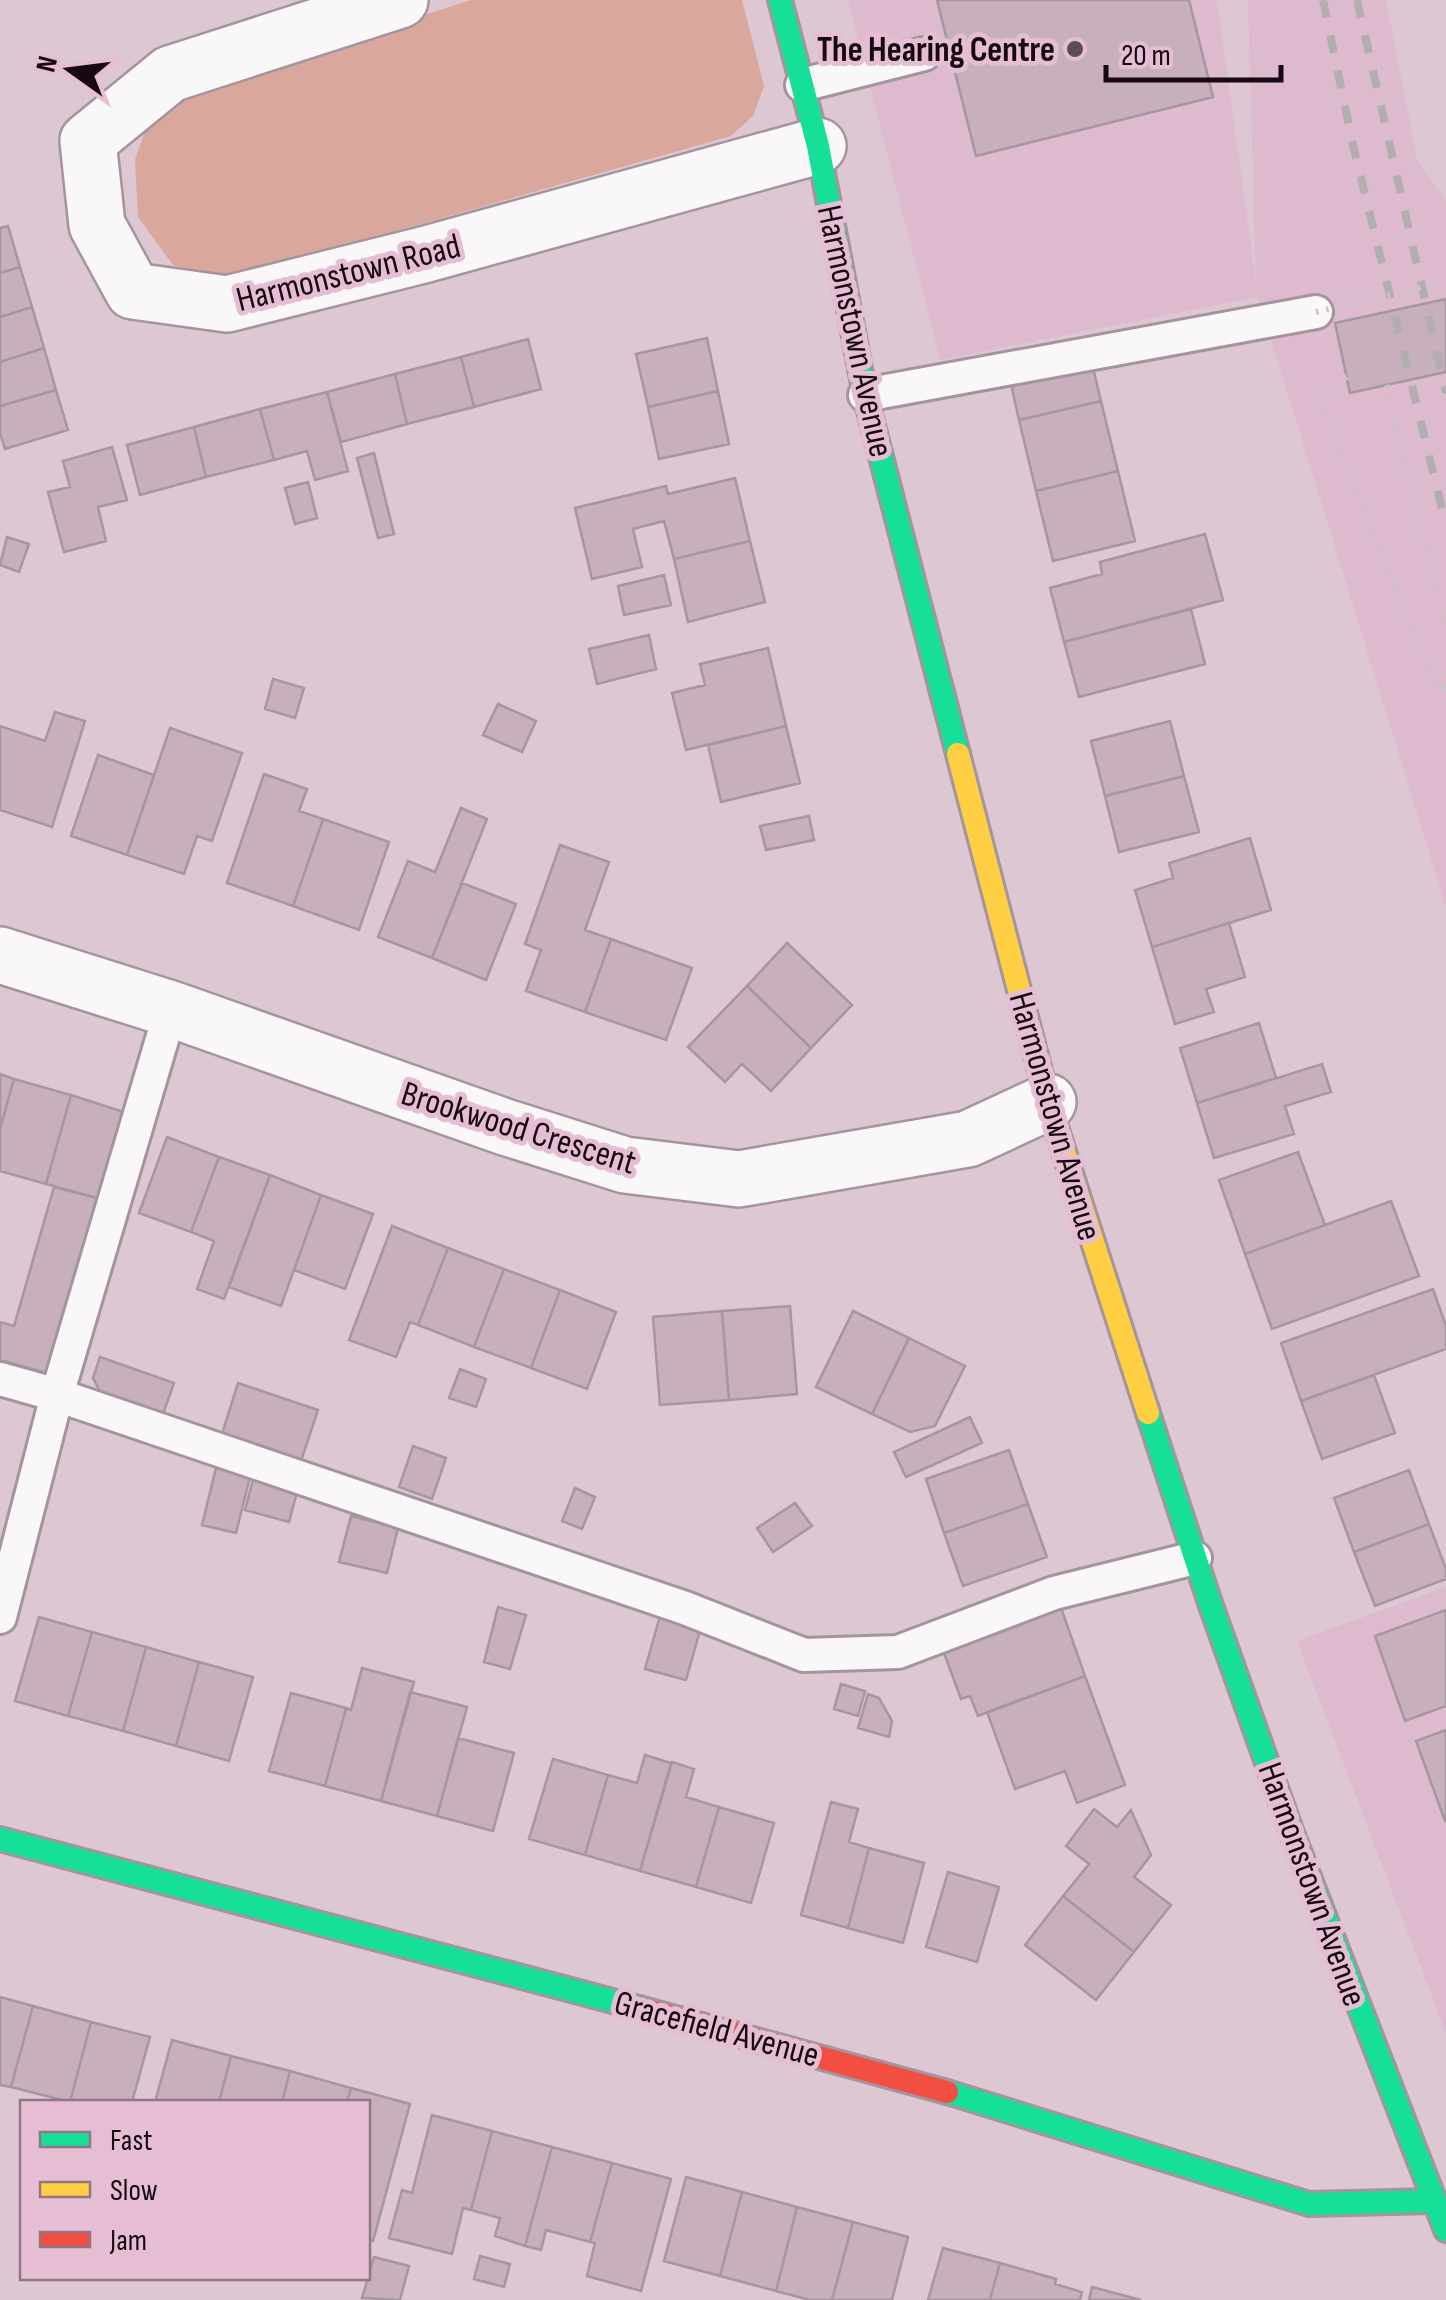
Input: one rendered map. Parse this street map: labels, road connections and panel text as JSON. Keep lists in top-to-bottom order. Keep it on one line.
{"streets":{"street":["Harmonstown Road","Harmonstown Avenue","Brookwood Crescent","Gracefield Avenue"]},"crossings":[["Harmonstown Road","Harmonstown Avenue"],["Harmonstown Avenue","Brookwood Crescent"],["Harmonstown Avenue","Gracefield Avenue"]],"places":["The Hearing Centre"],"legend":["Fast","Slow","Jam"],"scale_bar":"20 m","north":"left"}
